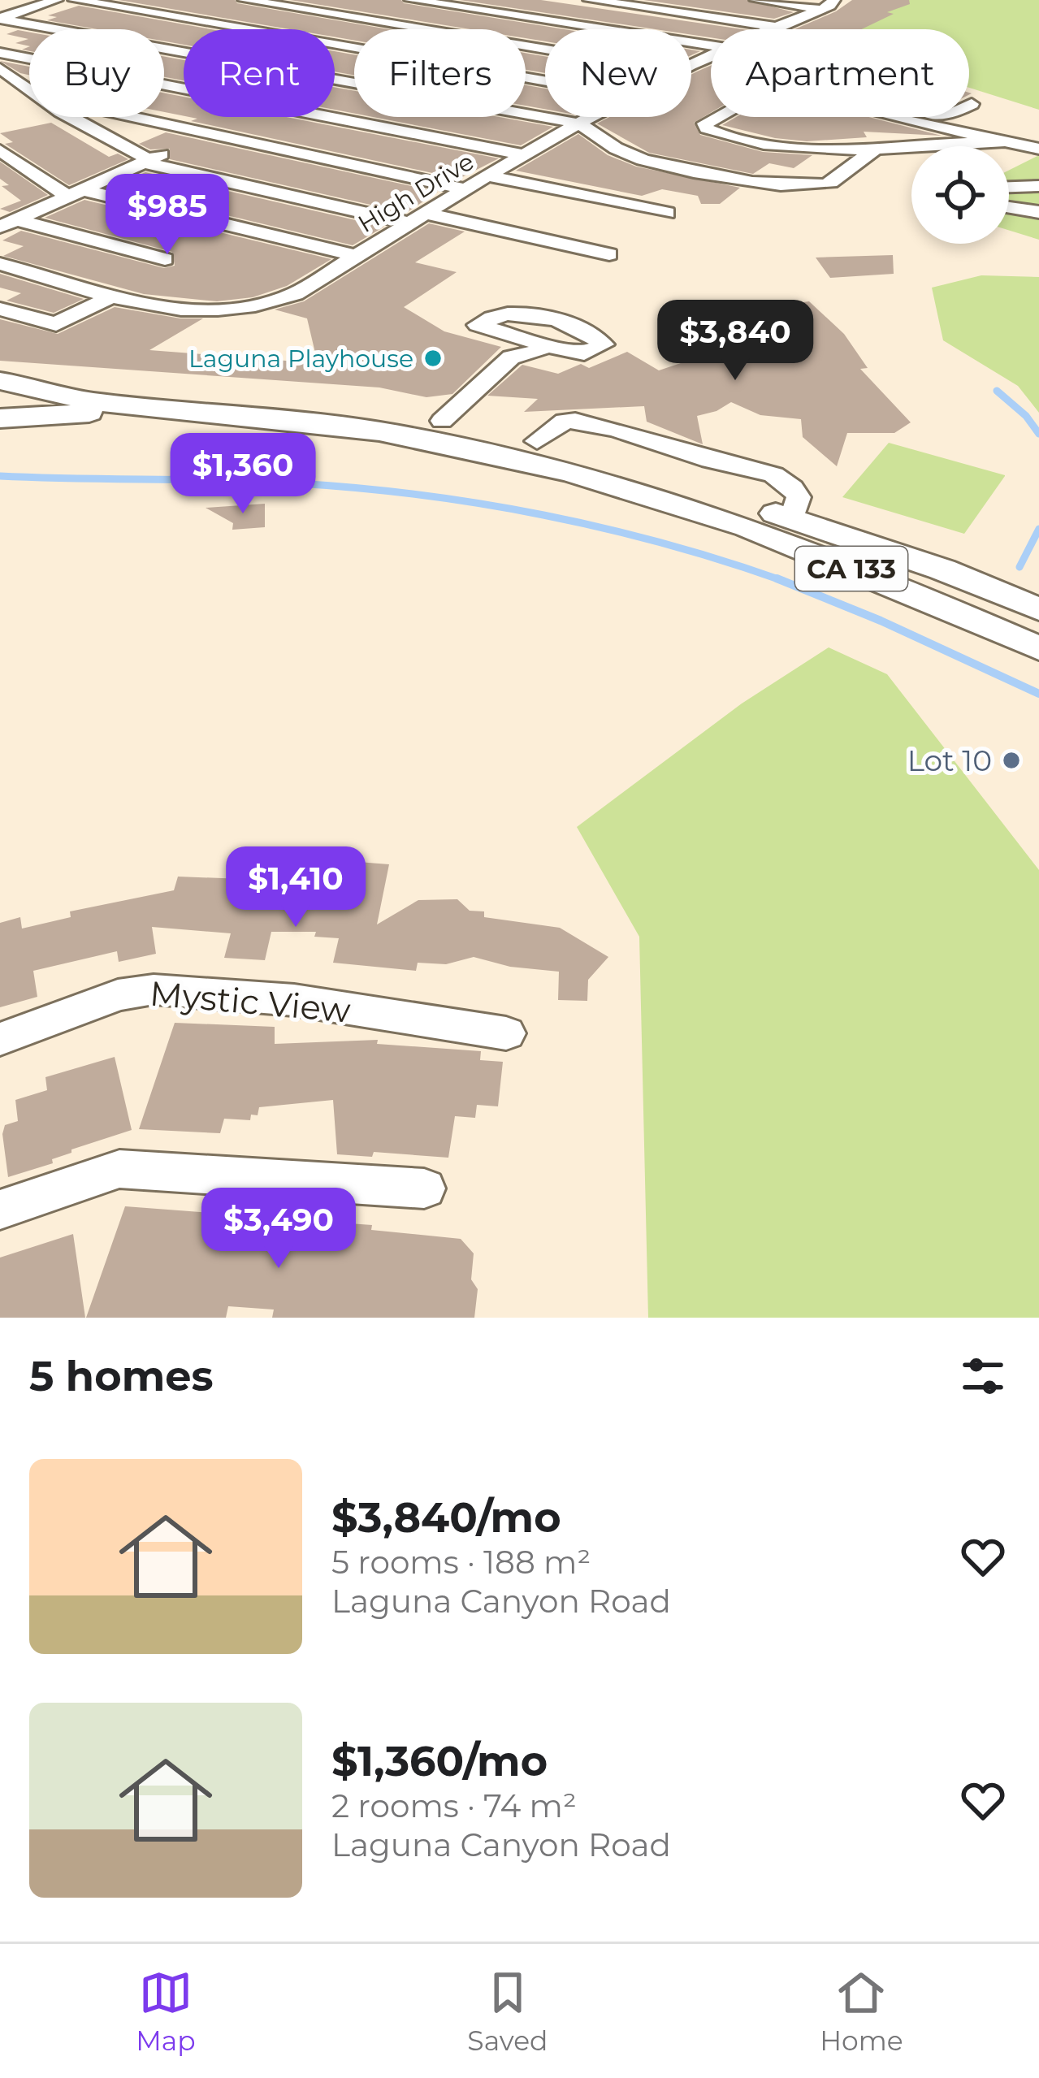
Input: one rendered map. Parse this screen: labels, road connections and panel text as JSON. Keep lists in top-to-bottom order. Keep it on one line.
{"streets":{"main road":["CA 133"],"street":["High Drive","Mystic View"]},"places":["Laguna Playhouse","Lot 10"],"page":{"chip":["Buy","Rent","Filters","New","Apartment"],"price":["$985","$3,840","$1,360","$1,410","$3,490"],"heading":"5 homes","list":[{"name":"$3,840/mo","note":"5 rooms · 188 m² · Laguna Canyon Road"},{"name":"$1,360/mo","note":"2 rooms · 74 m² · Laguna Canyon Road"}],"tabs":["Map","Saved","Home"]}}
